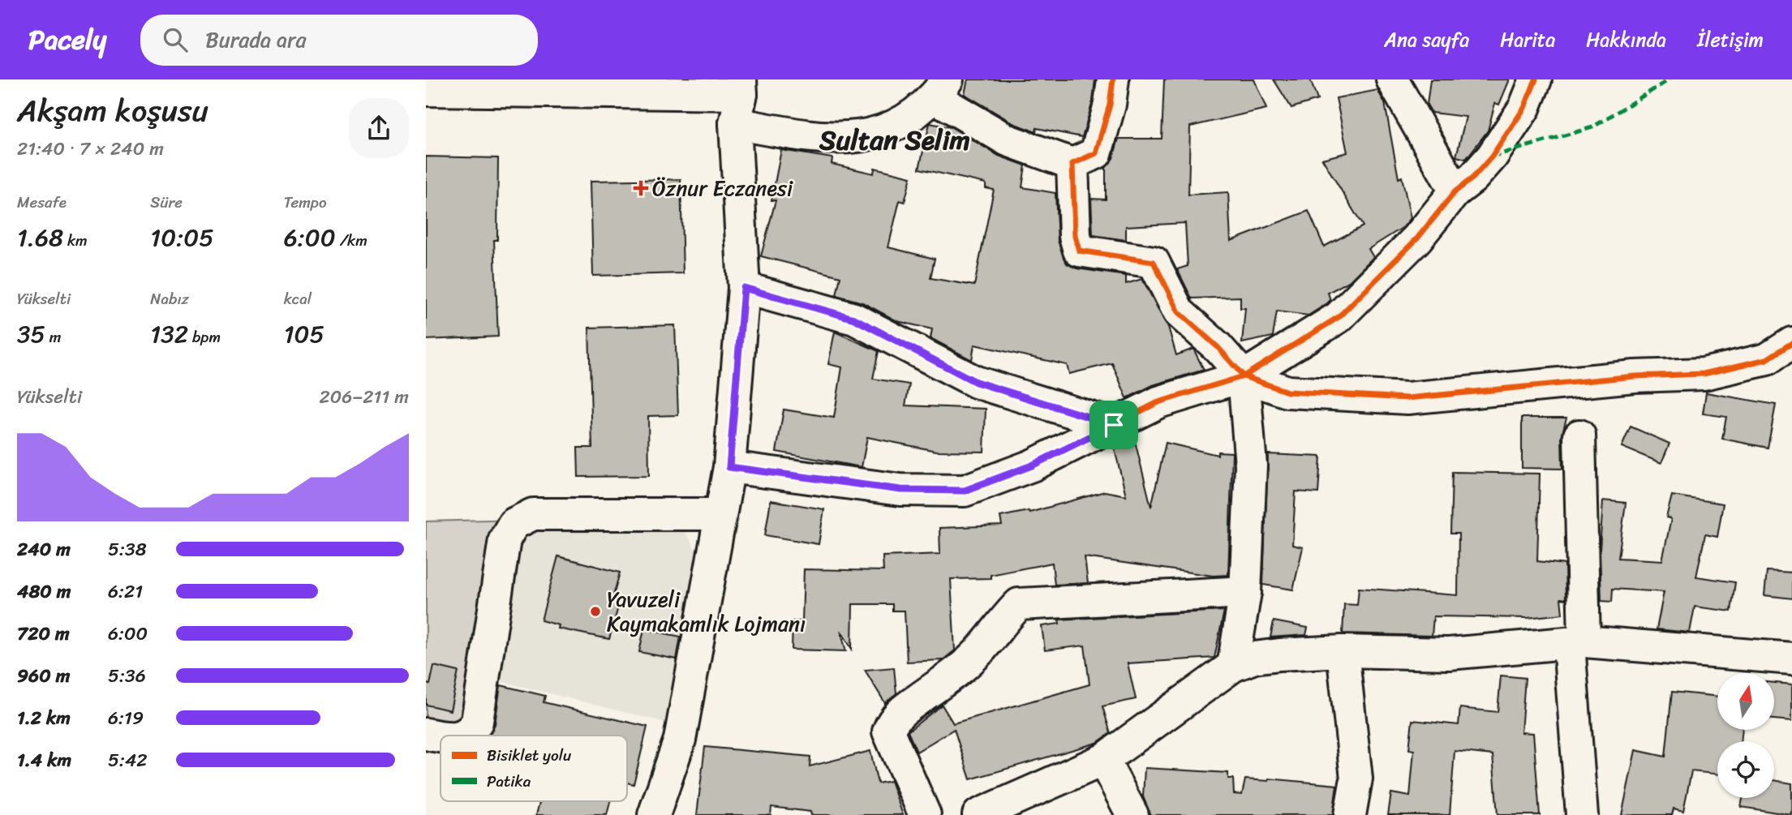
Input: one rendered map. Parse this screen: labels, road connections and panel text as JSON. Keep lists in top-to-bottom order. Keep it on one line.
{"districts":["Sultan Selim"],"places":{"health":["Öznur Eczanesi"],"other":["Yavuzeli Kaymakamlık Lojmanı"]},"legend":["Bisiklet yolu","Patika"],"north":"top","page":{"header":"Pacely","search":"Burada ara","nav":["Ana sayfa","Harita","Hakkında","İletişim"],"heading":["Akşam koşusu","21:40 · 7 × 240 m"],"stats":[["Mesafe","1.68 km"],["Süre","10:05"],["Tempo","6:00 /km"],["Yükselti","35 m"],["Nabız","132 bpm"],["kcal","105"]],"chart":["Yükselti","206–211 m"],"list":[{"name":"240 m","note":"5:38"},{"name":"480 m","note":"6:21"},{"name":"720 m","note":"6:00"},{"name":"960 m","note":"5:36"},{"name":"1.2 km","note":"6:19"},{"name":"1.4 km","note":"5:42"}]}}
